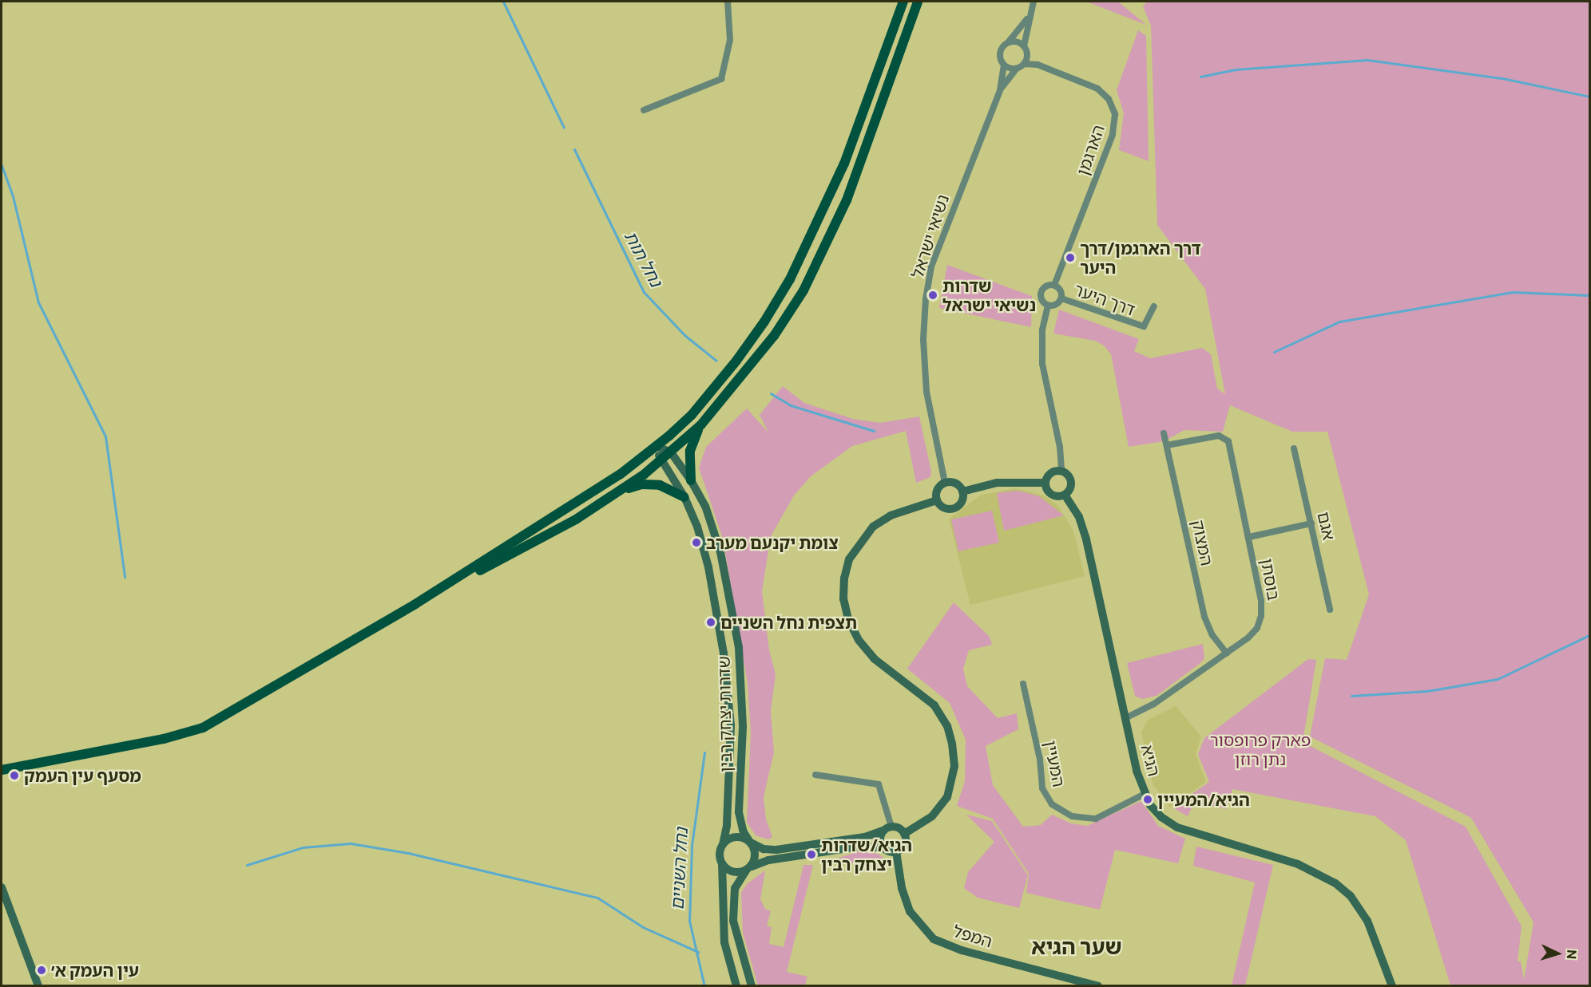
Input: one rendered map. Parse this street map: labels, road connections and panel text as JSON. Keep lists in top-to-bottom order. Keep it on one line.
{"streets":{"street":["הארגמן","נשיאי ישראל","דרך היער","אגם","המצוק","בוסתן","שדרות יצחק רבין","הגיא","המעיין","המפל"]},"crossings":[["הארגמן","נשיאי ישראל"],["הארגמן","דרך היער"],["המצוק","בוסתן"],["בוסתן","הגיא"],["הגיא","המעיין"]],"districts":["שער הגיא"],"water":["נחל תות","נחל השניים"],"parks":["פארק פרופסור נתן רוזן"],"places":["דרך הארגמן/דרך היער","שדרות נשיאי ישראל","צומת יקנעם מערב","תצפית נחל השניים","מסעף עין העמק","הגיא/המעיין","הגיא/שדרות יצחק רבין","עין העמק א׳"],"north":"right"}
